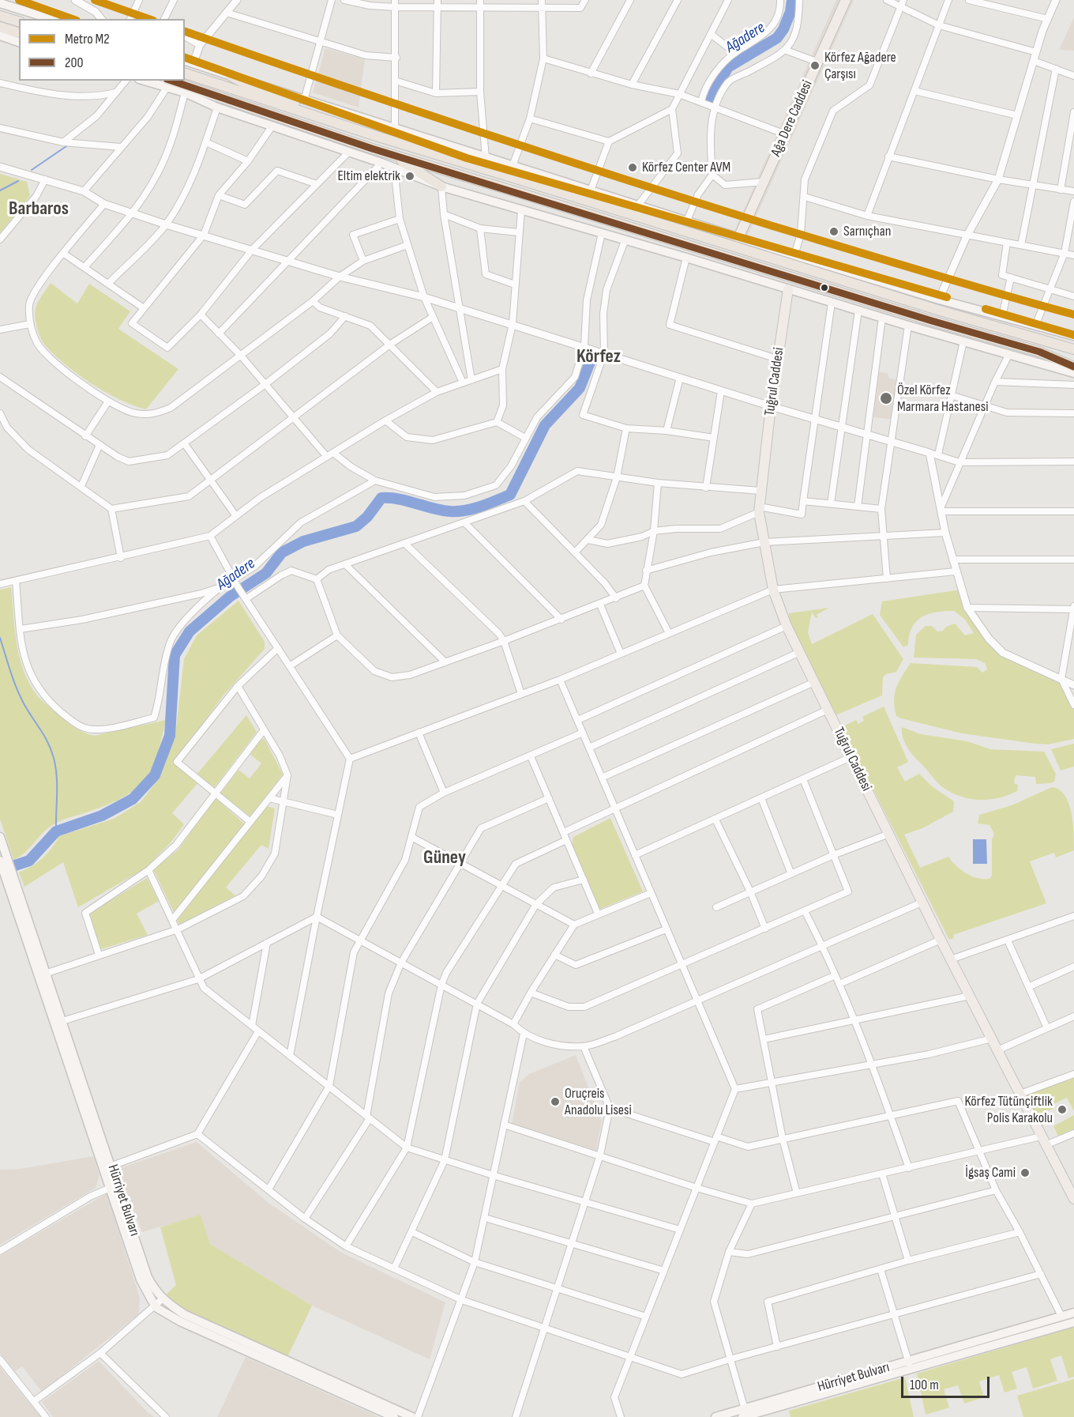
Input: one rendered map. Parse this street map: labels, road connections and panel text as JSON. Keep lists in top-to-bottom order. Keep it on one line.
{"streets":{"main road":["Ağa Dere Caddesi","Tuğrul Caddesi","Hürriyet Bulvarı"]},"districts":["Barbaros","Körfez","Güney"],"water":["Ağadere"],"places":["Körfez Ağadere Çarşısı","Körfez Center AVM","Eltim elektrik","Sarnıçhan","Özel Körfez Marmara Hastanesi","Oruçreis Anadolu Lisesi","Körfez Tütünçiftlik Polis Karakolu","İgsaş Cami"],"lines":["metro line M2","transit line 200"],"legend":["Metro M2","200"],"scale_bar":"100 m"}
